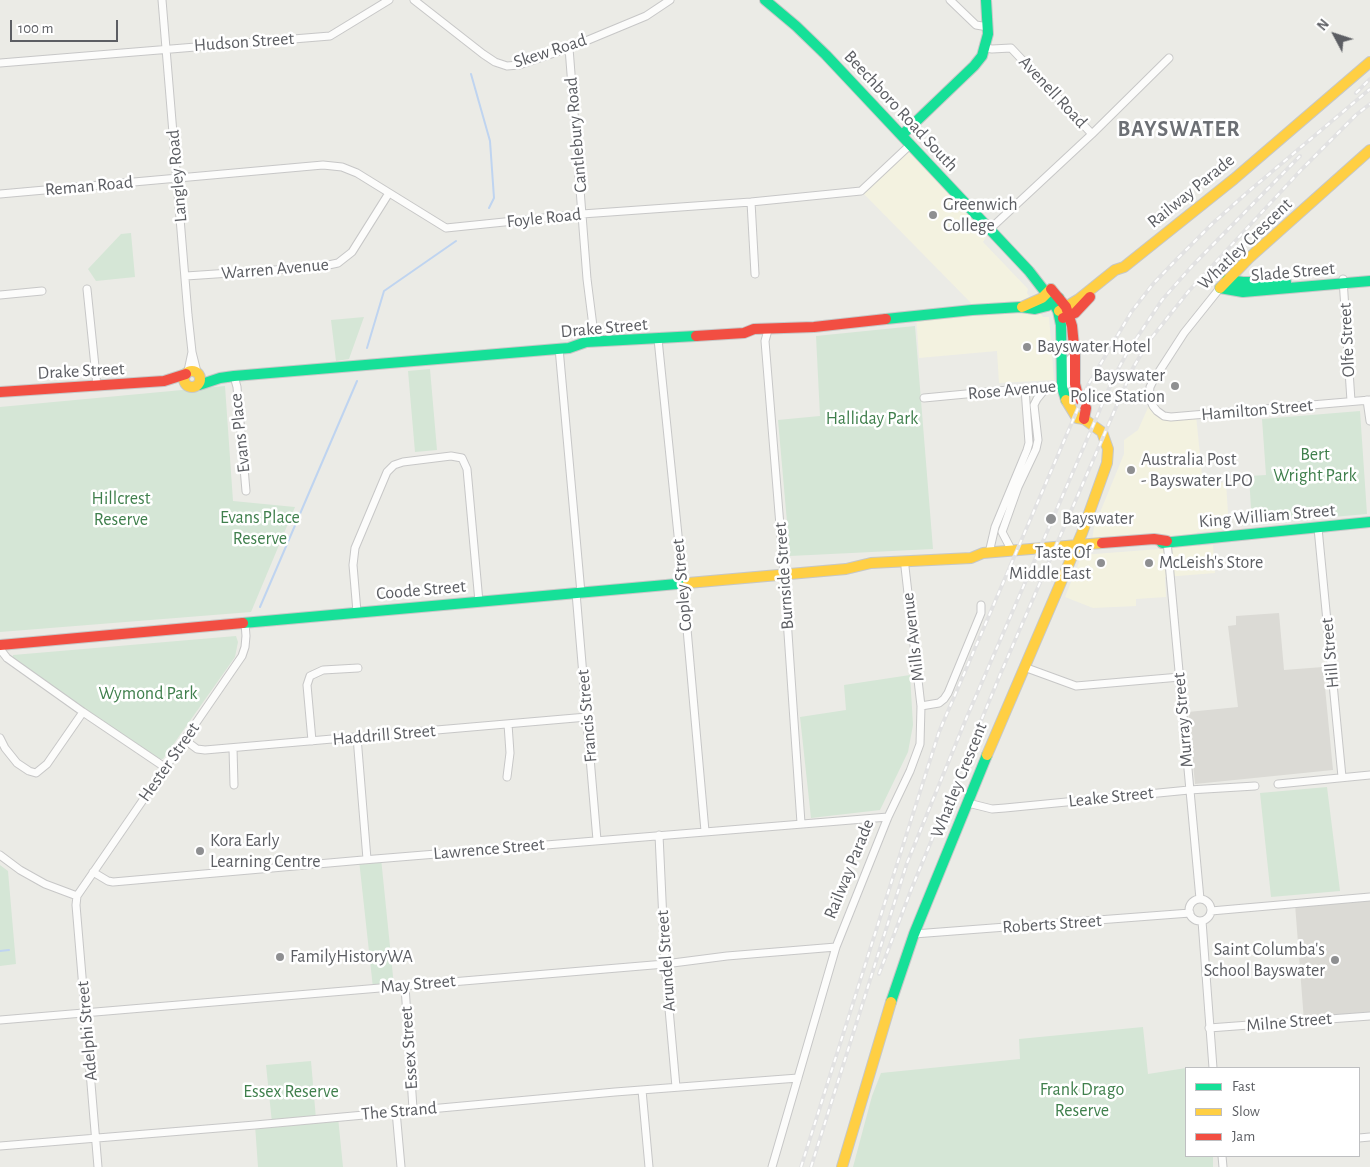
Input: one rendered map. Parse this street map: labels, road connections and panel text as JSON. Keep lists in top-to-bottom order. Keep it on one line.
{"streets":{"main road":["Beechboro Road South","Railway Parade","Whatley Crescent","Slade Street","Drake Street","King William Street","Coode Street"],"street":["Hudson Street","Skew Road","Avenell Road","Cantlebury Road","Langley Road","Reman Road","Foyle Road","Warren Avenue","Olfe Street","Rose Avenue","Hamilton Street","Evans Place","Burnside Street","Copley Street","Mills Avenue","Hill Street","Francis Street","Murray Street","Haddrill Street","Hester Street","Leake Street","Lawrence Street","Roberts Street","Arundel Street","May Street","Milne Street","Adelphi Street","Essex Street","The Strand"]},"crossings":[["Hudson Street","Langley Road"],["Skew Road","Cantlebury Road"],["Beechboro Road South","Railway Parade"],["Beechboro Road South","Foyle Road"],["Beechboro Road South","Drake Street"],["Cantlebury Road","Foyle Road"],["Cantlebury Road","Drake Street"],["Langley Road","Reman Road"],["Langley Road","Foyle Road"],["Langley Road","Warren Avenue"],["Langley Road","Drake Street"],["Reman Road","Foyle Road"],["Railway Parade","Drake Street"],["Railway Parade","Mills Avenue"],["Railway Parade","Lawrence Street"],["Railway Parade","May Street"],["Railway Parade","The Strand"],["Foyle Road","Warren Avenue"],["Whatley Crescent","Slade Street"],["Whatley Crescent","Rose Avenue"],["Whatley Crescent","Hamilton Street"],["Whatley Crescent","King William Street"],["Whatley Crescent","Coode Street"],["Whatley Crescent","Leake Street"],["Whatley Crescent","Roberts Street"],["Slade Street","Olfe Street"],["Drake Street","Evans Place"],["Drake Street","Burnside Street"],["Drake Street","Copley Street"],["Drake Street","Francis Street"],["Olfe Street","Hamilton Street"],["King William Street","Coode Street"],["King William Street","Hill Street"],["King William Street","Murray Street"],["Burnside Street","Coode Street"],["Burnside Street","Lawrence Street"],["Copley Street","Coode Street"],["Copley Street","Lawrence Street"],["Coode Street","Mills Avenue"],["Coode Street","Francis Street"],["Coode Street","Hester Street"],["Francis Street","Haddrill Street"],["Francis Street","Lawrence Street"],["Murray Street","Leake Street"],["Murray Street","Roberts Street"],["Haddrill Street","Hester Street"],["Hester Street","Lawrence Street"],["Hester Street","Adelphi Street"],["Lawrence Street","Arundel Street"],["Arundel Street","May Street"],["Arundel Street","The Strand"],["May Street","Adelphi Street"],["May Street","Essex Street"],["Adelphi Street","The Strand"],["Essex Street","The Strand"]],"districts":["BAYSWATER"],"parks":["Halliday Park","Bert Wright Park","Hillcrest Reserve","Evans Place Reserve","Wymond Park","Frank Drago Reserve","Essex Reserve"],"places":["Greenwich College","Bayswater Hotel","Bayswater Police Station","Australia Post - Bayswater LPO","Bayswater","Taste Of Middle East","McLeish's Store","Kora Early Learning Centre","FamilyHistoryWA","Saint Columba's School Bayswater"],"legend":["Fast","Slow","Jam"],"scale_bar":"100 m","north":"top left"}
